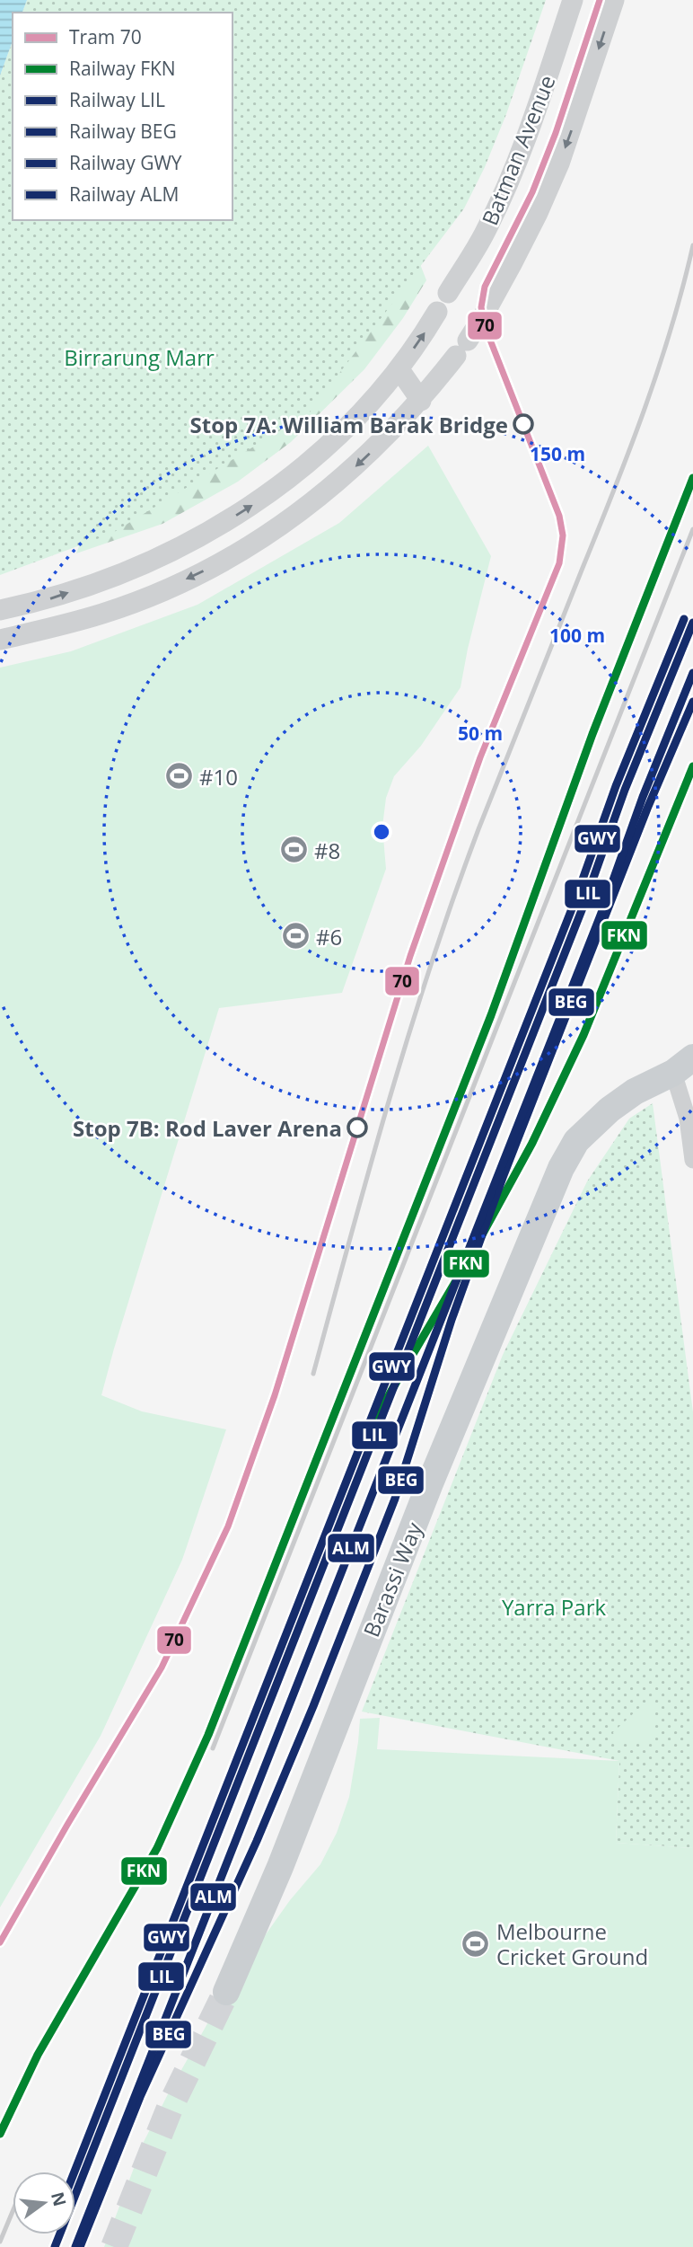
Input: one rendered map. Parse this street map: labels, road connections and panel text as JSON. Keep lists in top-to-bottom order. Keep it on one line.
{"streets":{"main road":["Barassi Way"],"street":["Batman Avenue"]},"parks":["Birrarung Marr","Yarra Park"],"places":{"other":["Stop 7A: William Barak Bridge","Stop 7B: Rod Laver Arena"],"sports":["#10","#8","#6","Melbourne Cricket Ground"]},"lines":["tram line 70","rail line FKN","rail line GWY","rail line LIL","rail line ALM","rail line BEG"],"legend":["Tram 70","Railway FKN","Railway LIL","Railway BEG","Railway GWY","Railway ALM"],"north":"right","rings":["150 m","100 m","50 m"]}
